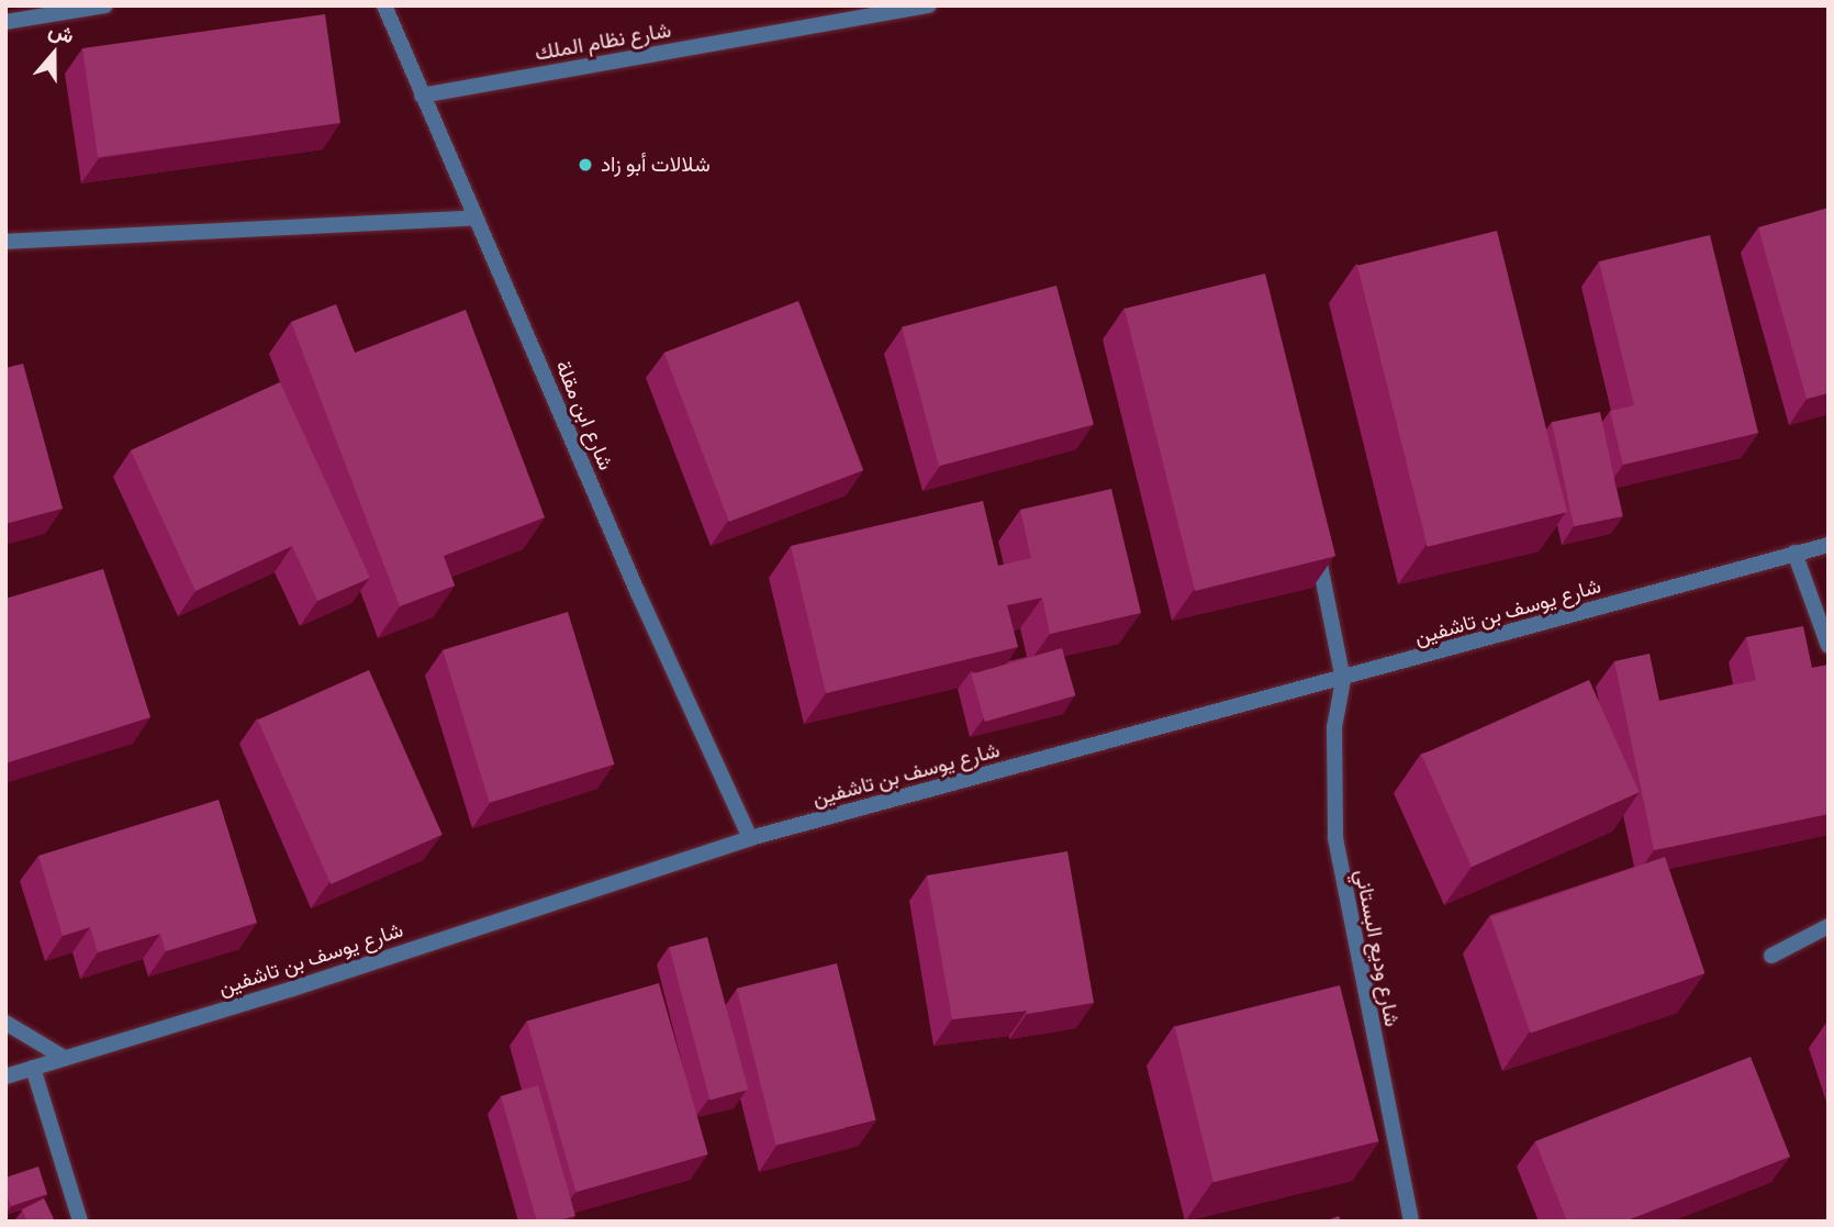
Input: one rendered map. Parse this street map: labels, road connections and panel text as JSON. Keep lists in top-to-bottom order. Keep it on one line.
{"streets":{"street":["شارع نظام الملك","شارع ابن مقلة","شارع يوسف بن تاشفين","شارع وديع البستاني"]},"crossings":[["شارع نظام الملك","شارع ابن مقلة"],["شارع ابن مقلة","شارع يوسف بن تاشفين"],["شارع يوسف بن تاشفين","شارع وديع البستاني"]],"places":["شلالات أبو زاد"],"north":"top"}
